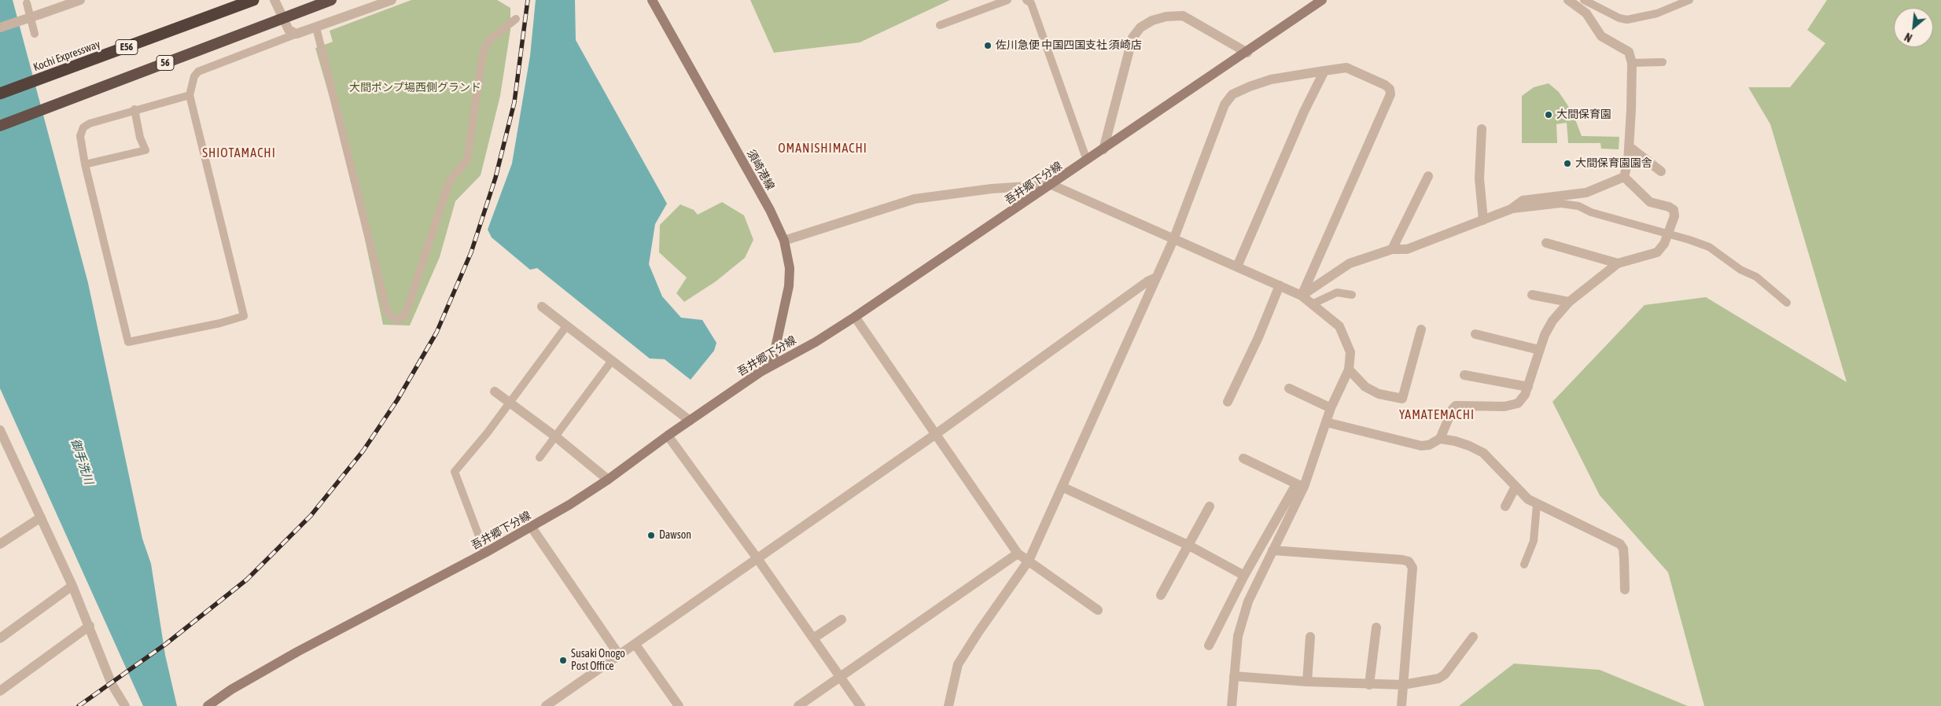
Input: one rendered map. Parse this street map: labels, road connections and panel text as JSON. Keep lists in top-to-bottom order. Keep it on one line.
{"streets":{"highway":["E56","Kochi Expressway","56"],"main road":["須崎港線","吾井郷下分線"]},"crossings":[["須崎港線","吾井郷下分線"]],"districts":["OMANISHIMACHI","SHIOTAMACHI","YAMATEMACHI"],"water":["御手洗川"],"parks":["大間ポンプ場西側グランド"],"places":["佐川急便 中国四国支社 須崎店","大間保育園","大間保育園園舎","Dawson","Susaki Onogo Post Office"],"north":"bottom left"}
